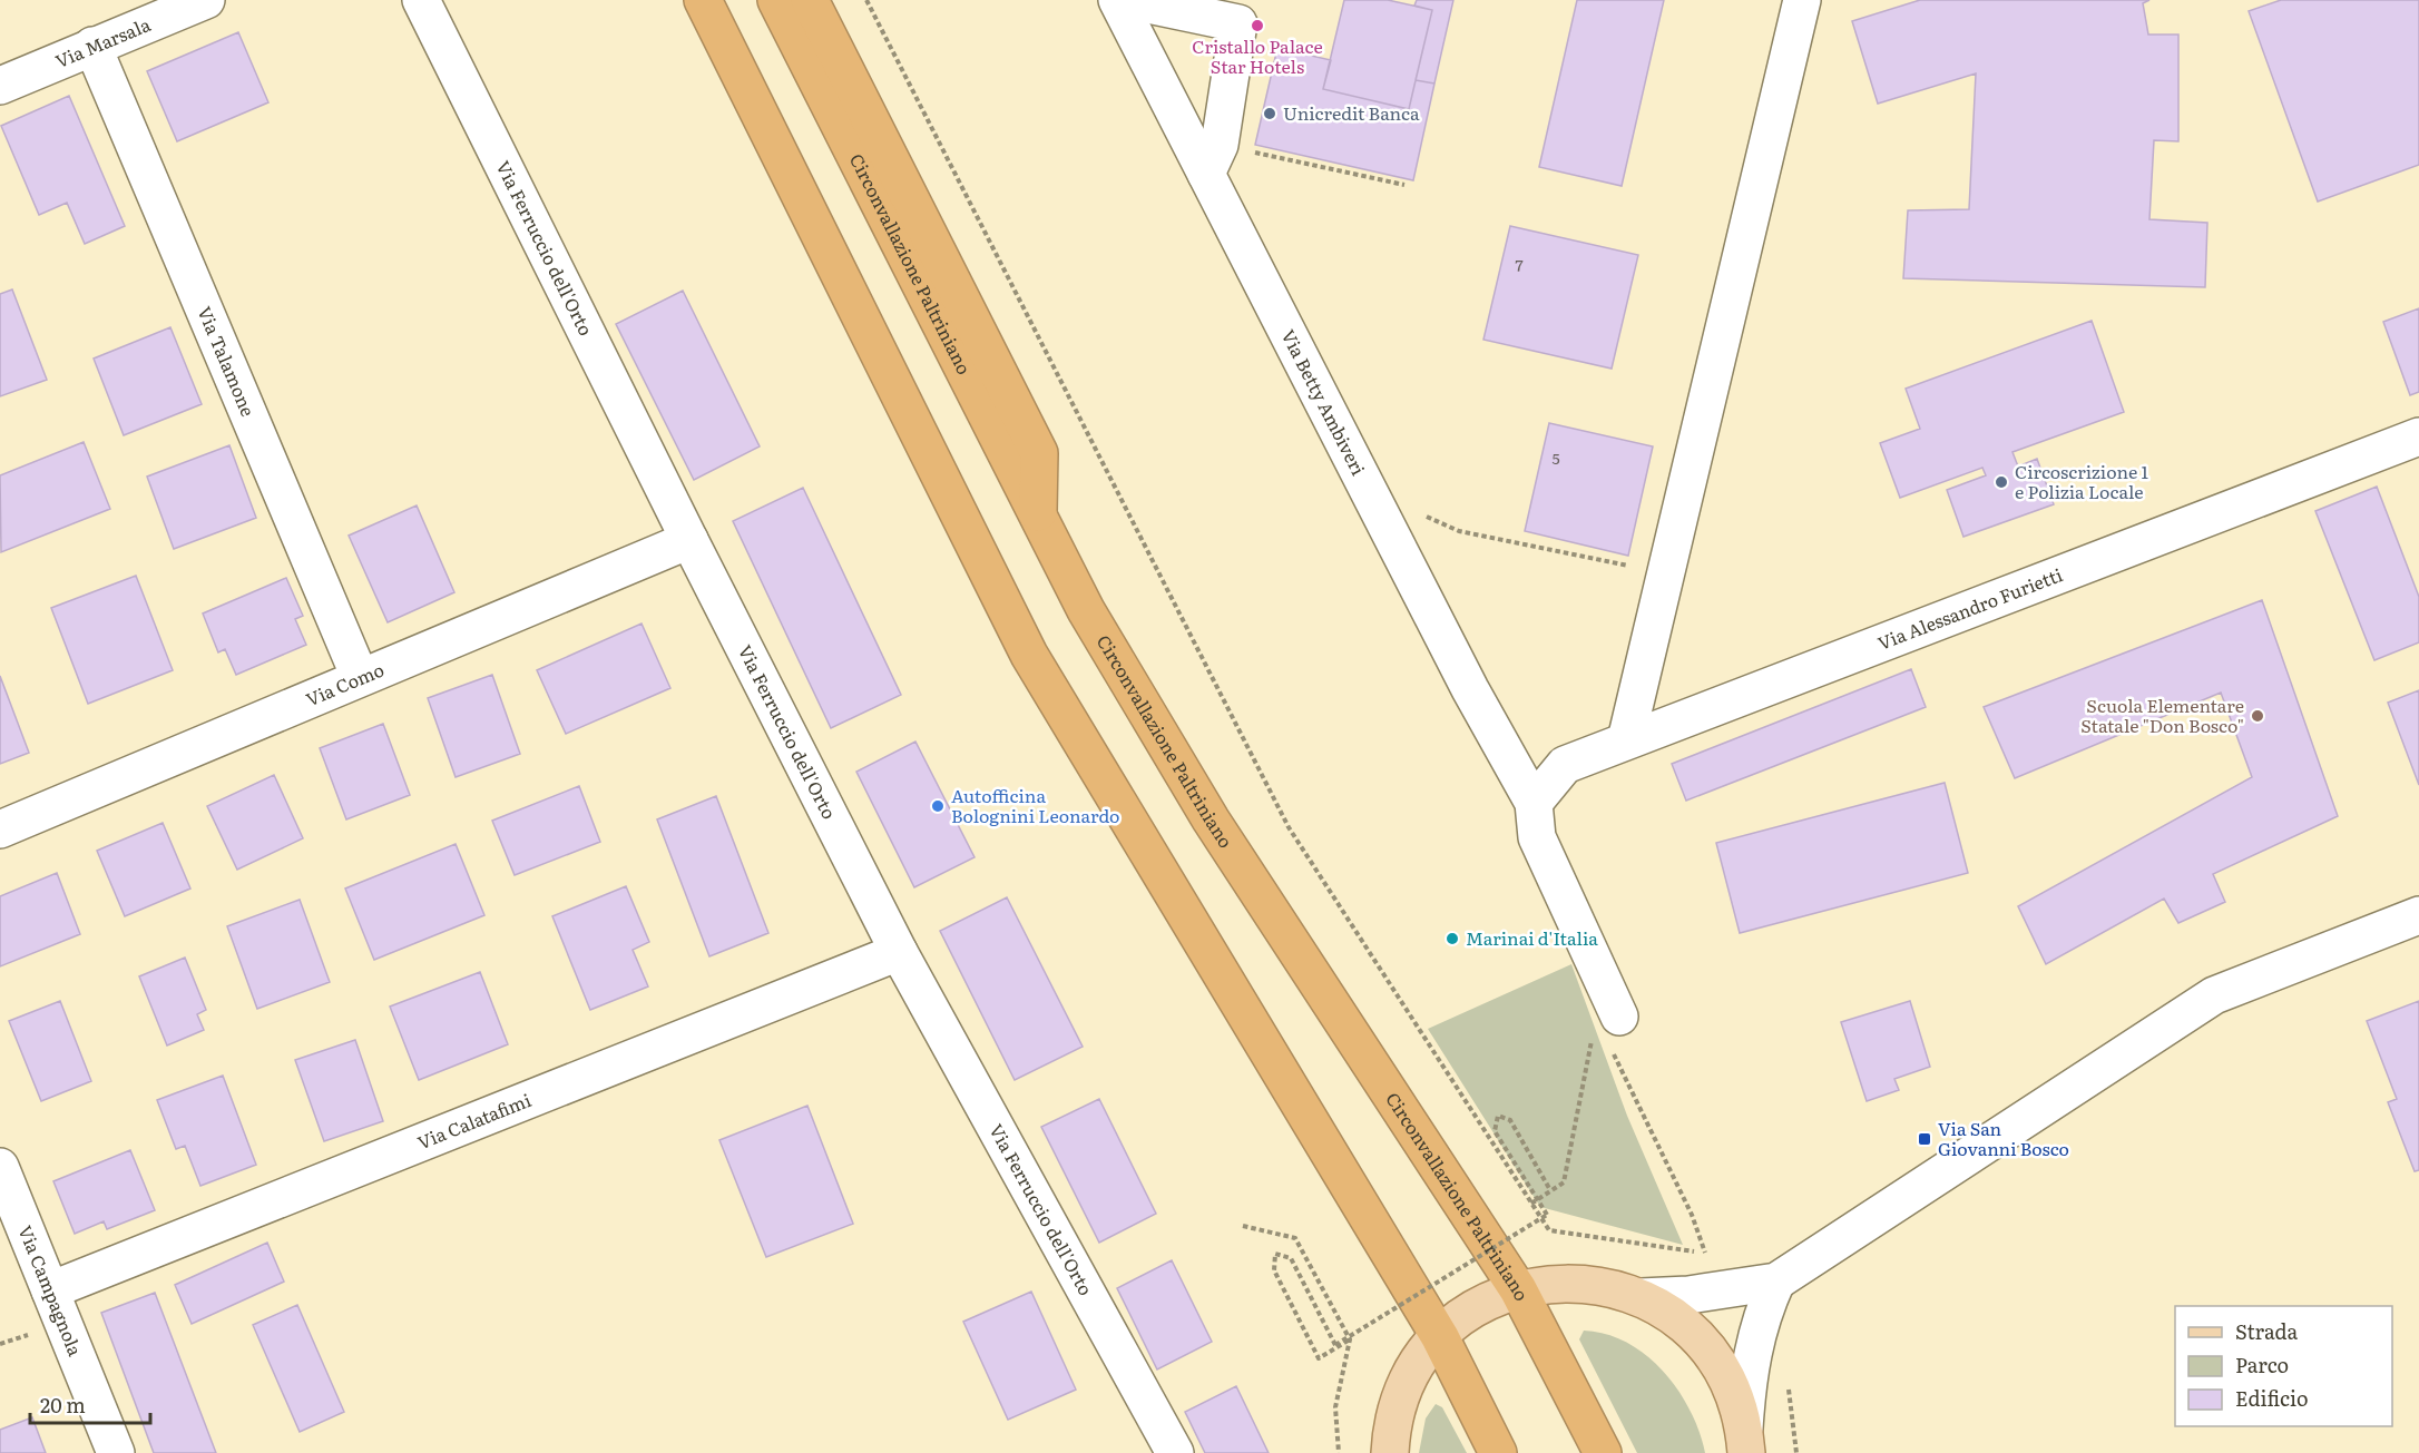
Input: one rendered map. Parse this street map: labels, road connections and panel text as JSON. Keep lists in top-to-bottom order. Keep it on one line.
{"streets":{"highway":["Circonvallazione Paltriniano"],"street":["Via Marsala","Via Ferruccio dell'Orto","Via Talamone","Via Betty Ambiveri","Via Alessandro Furietti","Via Como","Via Calatafimi","Via Campagnola"]},"crossings":[["Via Marsala","Via Talamone"],["Via Ferruccio dell'Orto","Via Como"],["Via Ferruccio dell'Orto","Via Calatafimi"],["Via Talamone","Via Como"],["Via Betty Ambiveri","Via Alessandro Furietti"],["Via Calatafimi","Via Campagnola"]],"places":{"other":["Cristallo Palace Star Hotels","Unicredit Banca","Circoscrizione 1 e Polizia Locale","Scuola Elementare Statale \"Don Bosco\"","Autofficina Bolognini Leonardo","Marinai d'Italia"],"transit":["Via San Giovanni Bosco"]},"house_numbers":["7","5"],"legend":["Strada","Parco","Edificio"],"scale_bar":"20 m"}
